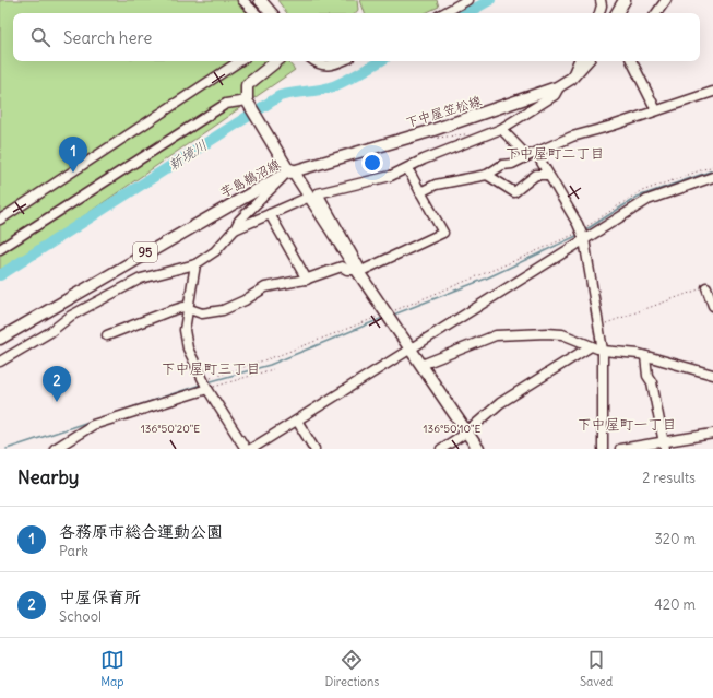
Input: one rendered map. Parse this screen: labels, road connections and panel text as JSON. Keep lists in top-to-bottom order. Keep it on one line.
{"streets":{"main road":["下中屋笠松線","芋島鵜沼線","95"]},"crossings":[["下中屋笠松線","芋島鵜沼線"]],"districts":["下中屋町二丁目","下中屋町三丁目","下中屋町一丁目"],"water":["新境川"],"page":{"search":"Search here","pins":["1","2"],"heading":["Nearby","2 results"],"list":[{"mark":"1","name":"各務原市総合運動公園","note":"Park","value":"320 m"},{"mark":"2","name":"中屋保育所","note":"School","value":"420 m"}],"nav":["Map","Directions","Saved"]},"coordinates":["136°50'20\"E","136°50'10\"E"]}
